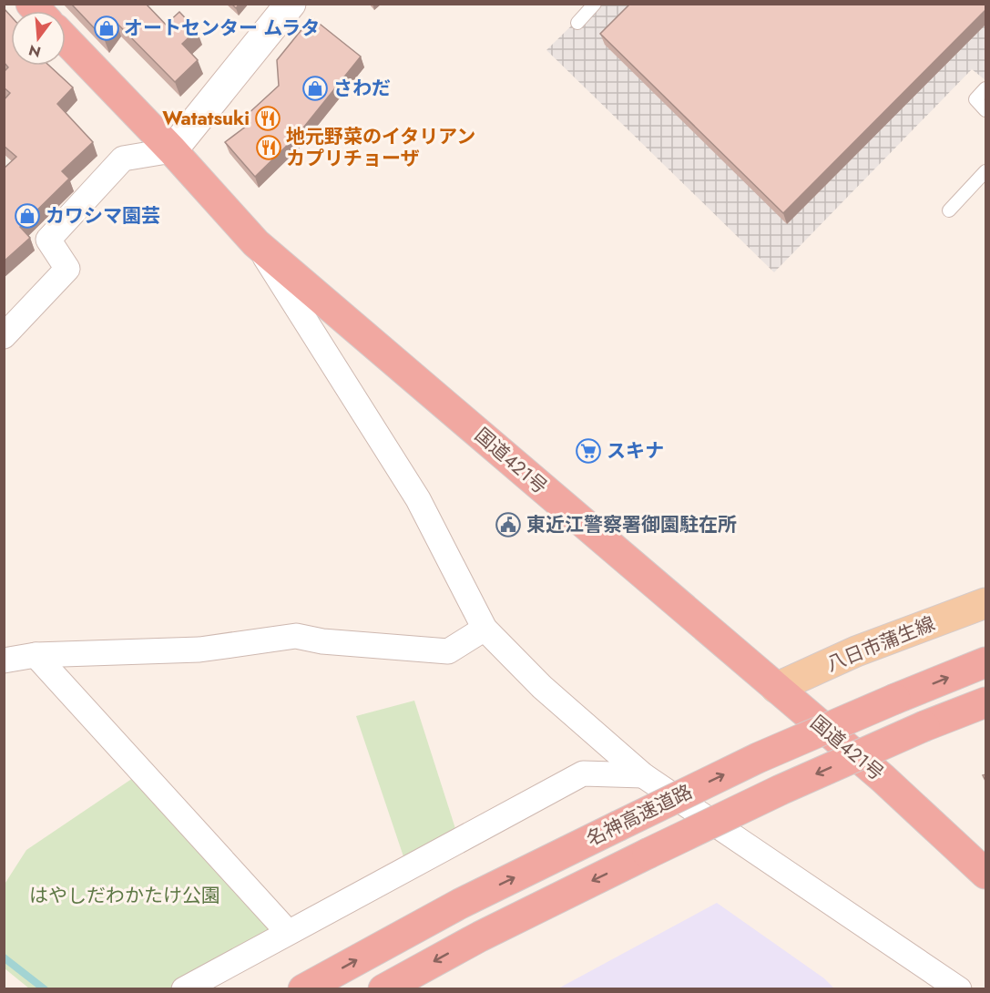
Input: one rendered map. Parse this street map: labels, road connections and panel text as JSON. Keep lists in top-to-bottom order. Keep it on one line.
{"streets":{"highway":["国道421号","名神高速道路"],"main road":["八日市蒲生線"]},"crossings":[["国道421号","八日市蒲生線"]],"parks":["はやしだわかたけ公園"],"places":{"shop":["オートセンター ムラタ","さわだ","カワシマ園芸"],"restaurant":["Watatsuki","地元野菜のイタリアン カプリチョーザ"],"supermarket":["スキナ"],"public building":["東近江警察署御園駐在所"]},"north":"bottom"}
